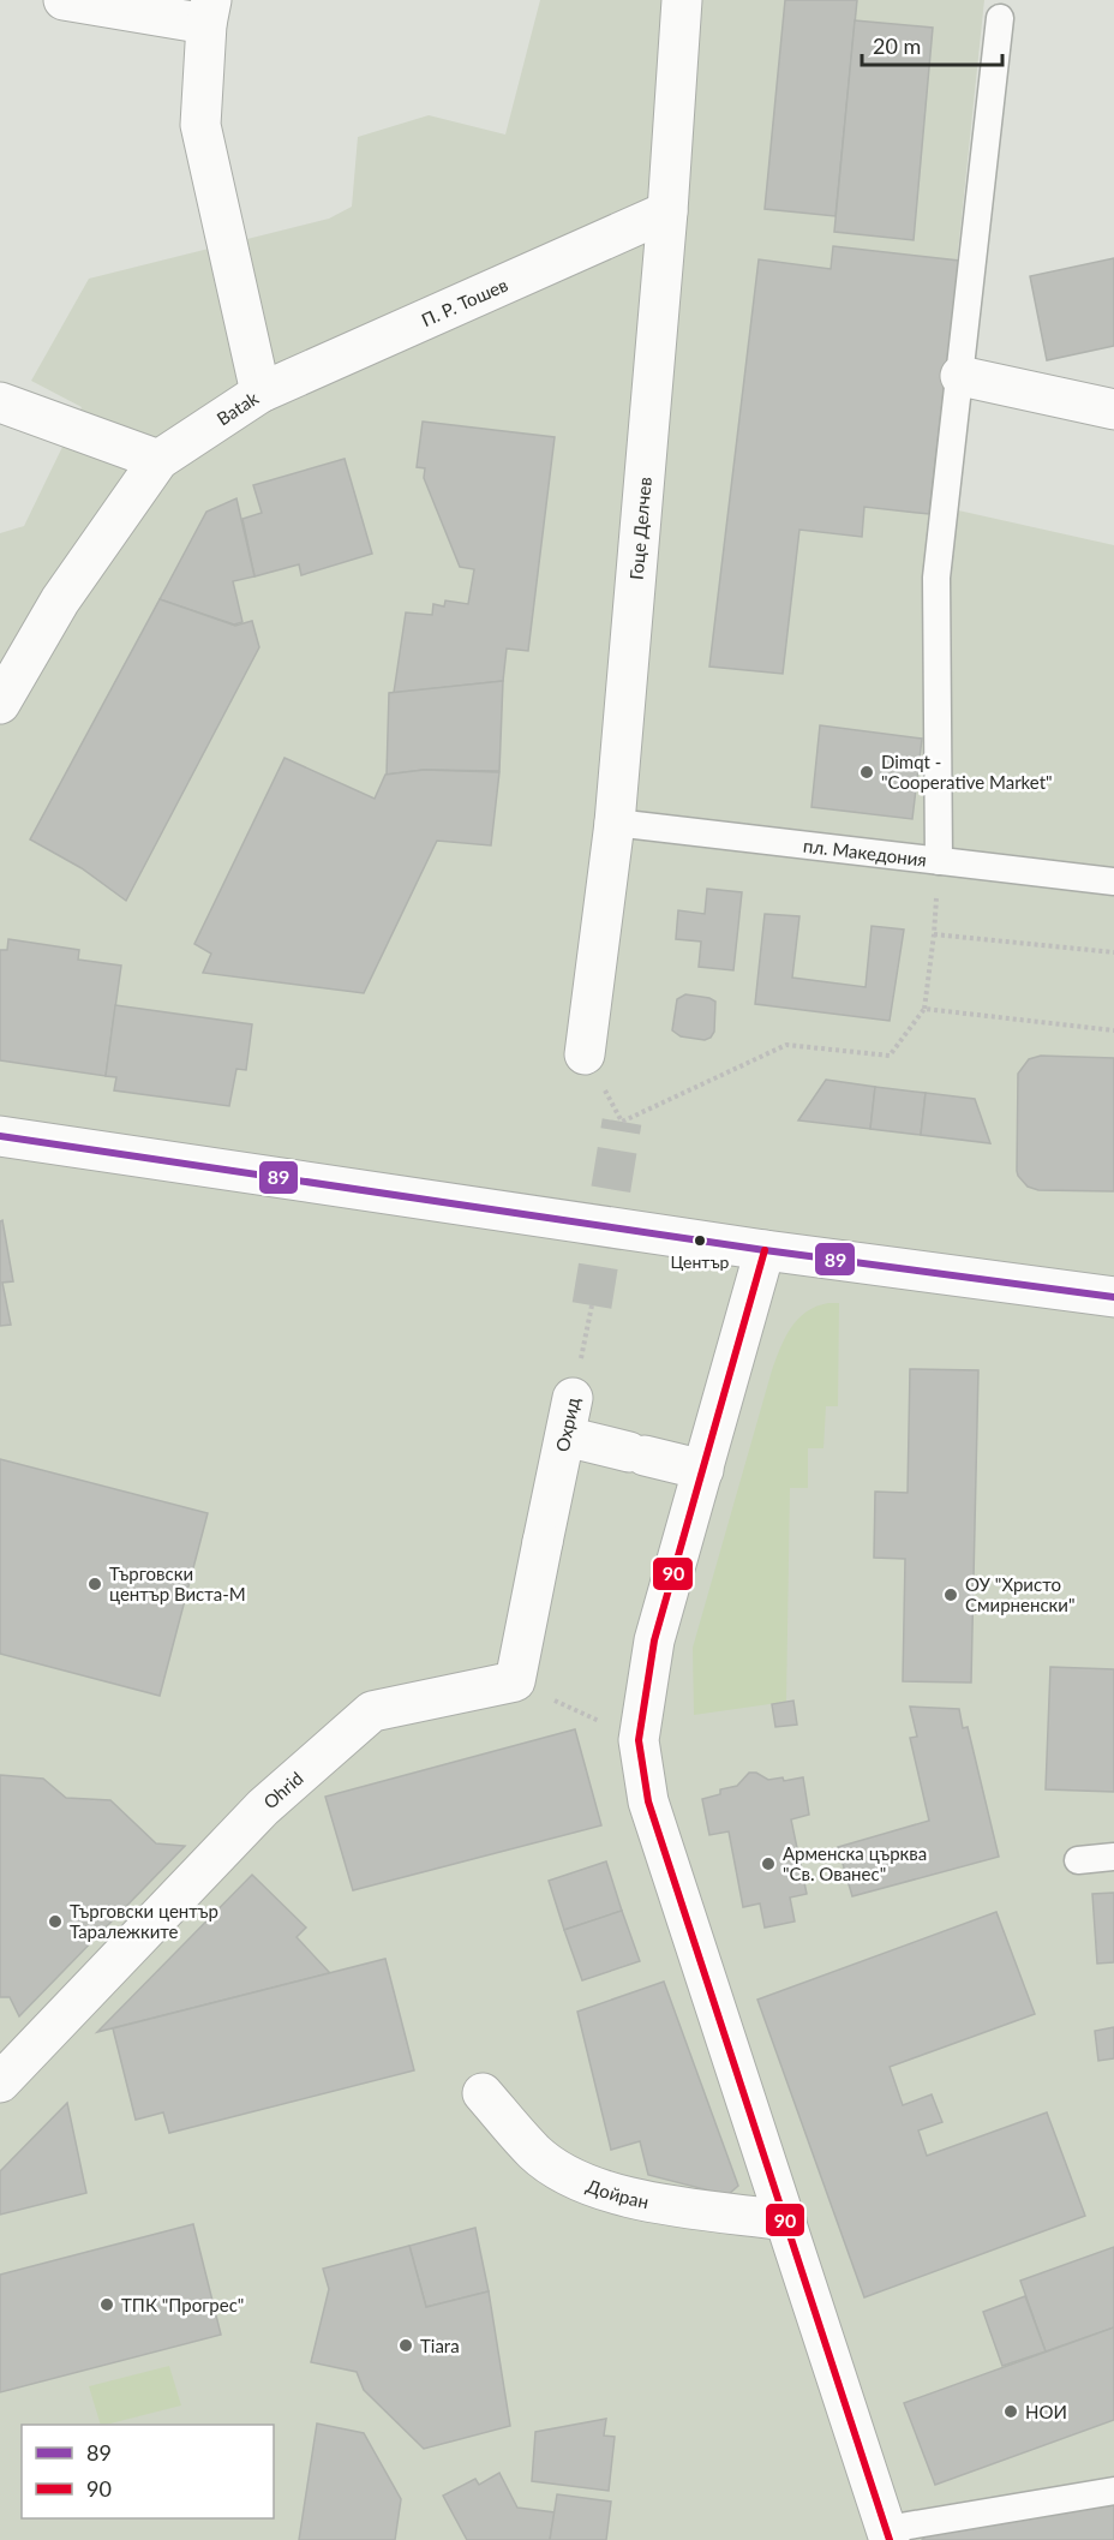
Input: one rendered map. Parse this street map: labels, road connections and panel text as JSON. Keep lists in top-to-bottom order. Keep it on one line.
{"streets":{"street":["П. Р. Тошев","Batak","Гоце Делчев","Охрид","Ohrid","Дойран"],"lane":["пл. Македония"]},"crossings":[["П. Р. Тошев","Batak"],["П. Р. Тошев","Гоце Делчев"],["Гоце Делчев","пл. Македония"],["Охрид","Ohrid"]],"places":["Dimqt - \"Cooperative Market\"","Център","Търговски център Виста-М","ОУ \"Христо Смирненски\"","Арменска църква \"Св. Ованес\"","Търговски център Таралежките","ТПК \"Прогрес\"","Tiara","НОИ"],"lines":["transit line 89","transit line 90"],"legend":["89","90"],"scale_bar":"20 m"}
